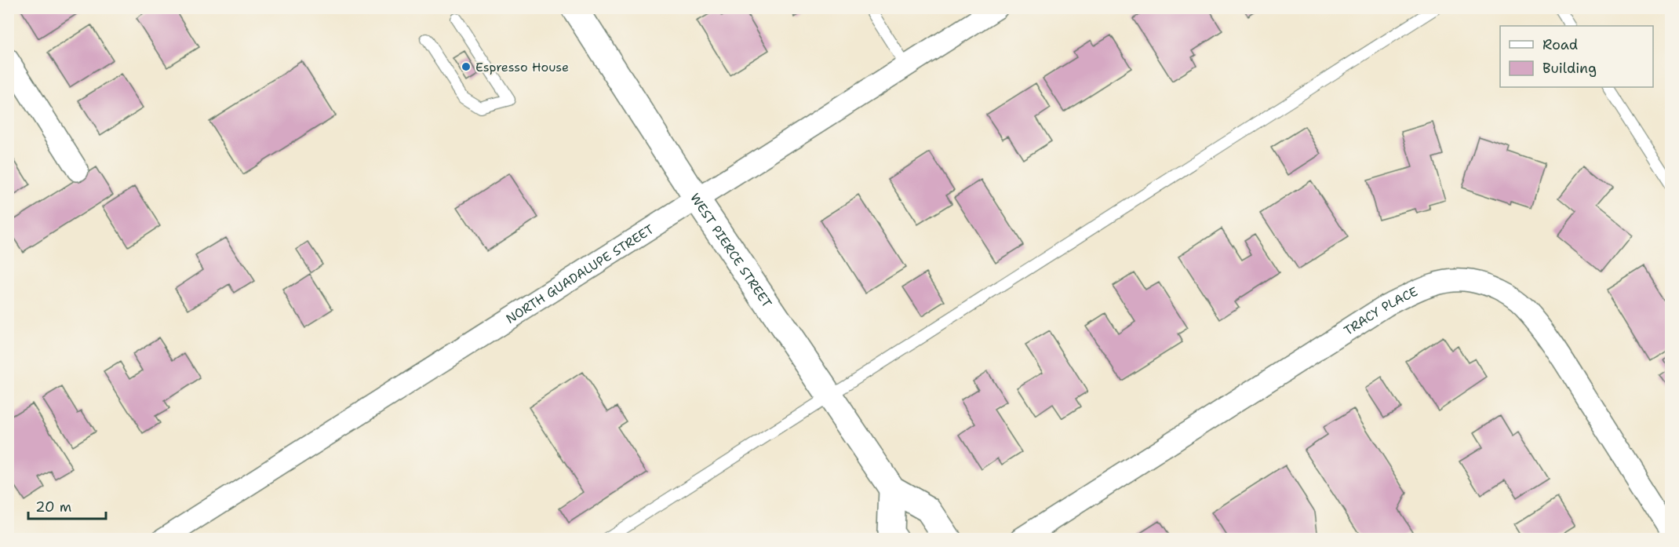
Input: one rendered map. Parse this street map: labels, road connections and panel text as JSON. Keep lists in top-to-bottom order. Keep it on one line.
{"streets":{"highway":["WEST PIERCE STREET"],"street":["NORTH GUADALUPE STREET","TRACY PLACE"]},"crossings":[["WEST PIERCE STREET","NORTH GUADALUPE STREET"]],"places":["Espresso House"],"legend":["Road","Building"],"scale_bar":"20 m"}
